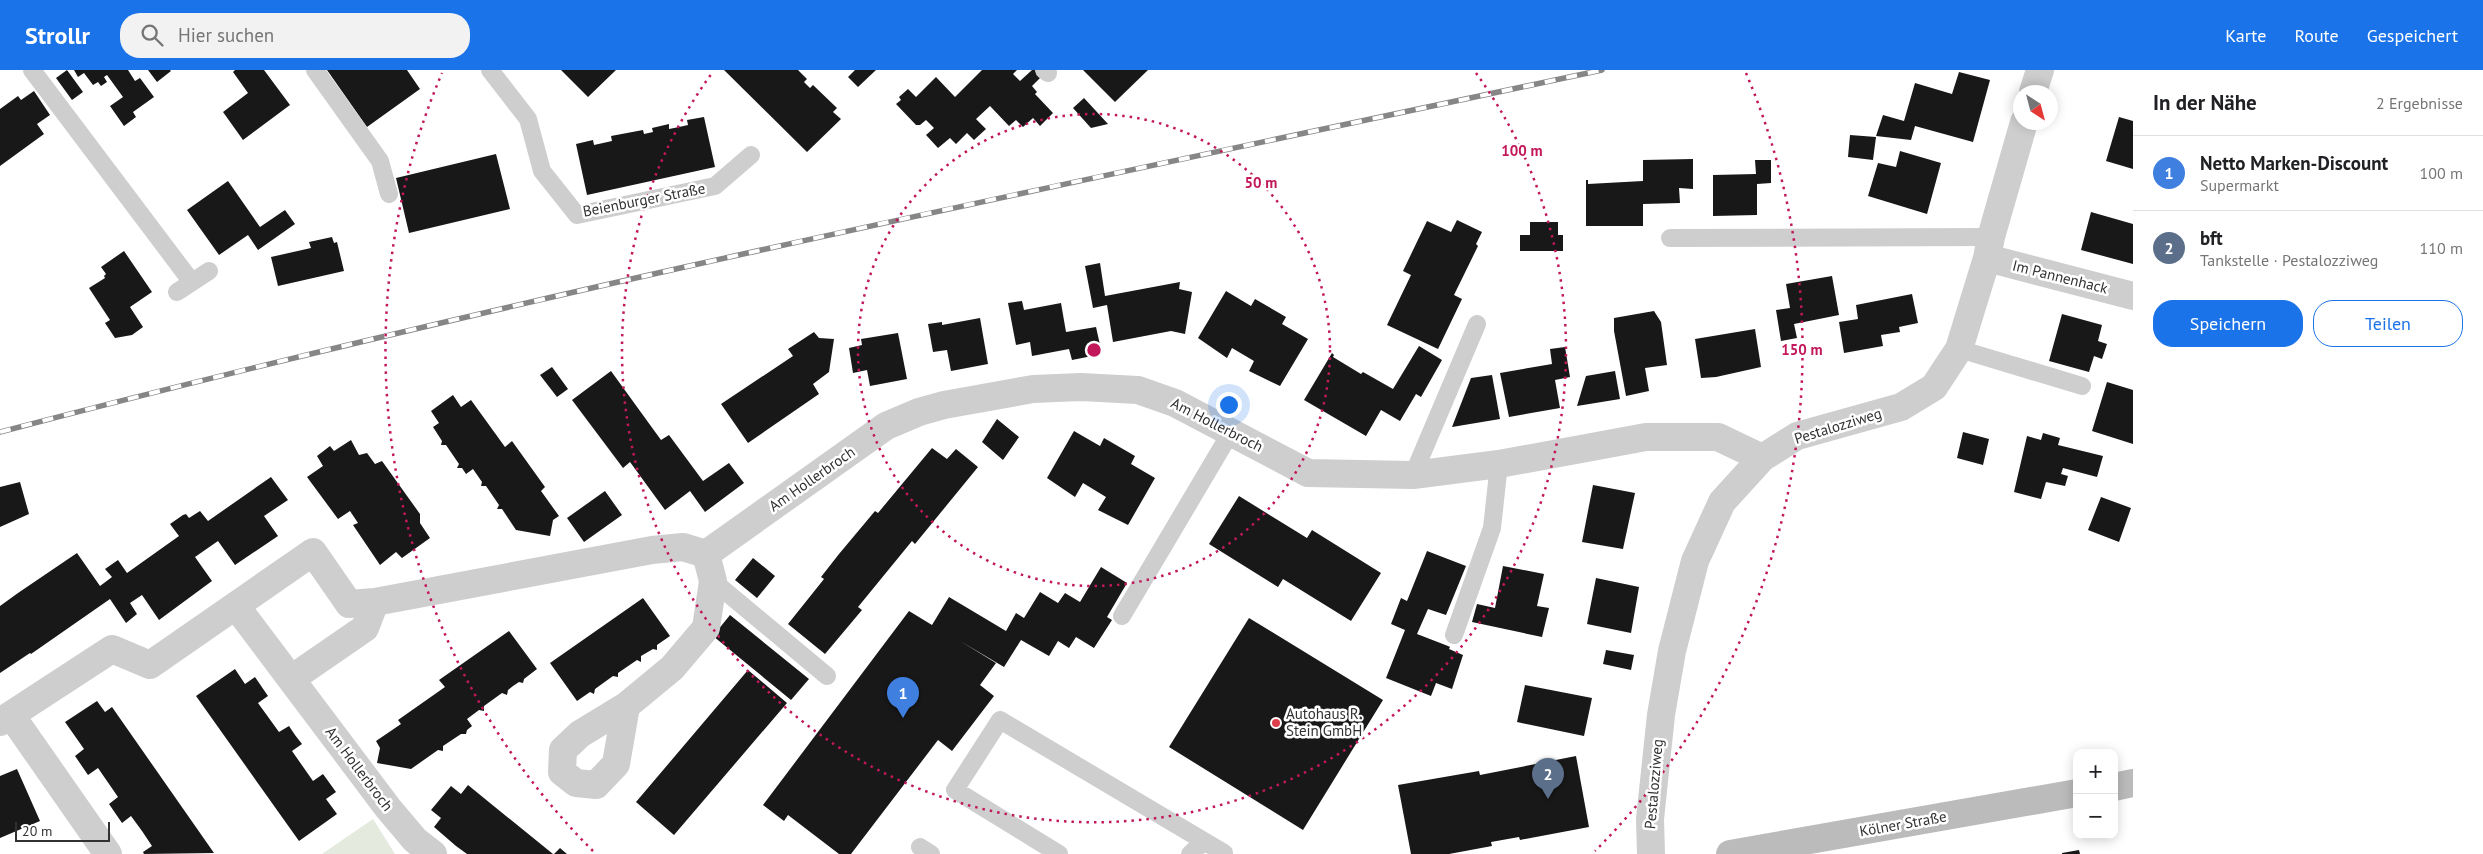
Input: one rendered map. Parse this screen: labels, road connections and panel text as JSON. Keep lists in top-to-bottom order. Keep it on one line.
{"streets":{"main road":["Kölner Straße"],"street":["Im Pannenhack","Am Hollerbroch","Pestalozziweg"],"lane":["Beienburger Straße"]},"crossings":[["Im Pannenhack","Pestalozziweg"],["Am Hollerbroch","Pestalozziweg"]],"places":["Autohaus R. Stein GmbH"],"scale_bar":"20 m","north":"bottom right","page":{"header":"Strollr","search":"Hier suchen","nav":["Karte","Route","Gespeichert"],"heading":["In der Nähe","2 Ergebnisse"],"list":[{"mark":"1","name":"Netto Marken-Discount","note":"Supermarkt","value":"100 m"},{"mark":"2","name":"bft","note":"Tankstelle · Pestalozziweg","value":"110 m"}],"buttons":["Speichern","Teilen"],"pins":["1","2"],"map_buttons":["+","−"],"scale":"20 m"},"rings":["100 m","50 m","150 m"]}
